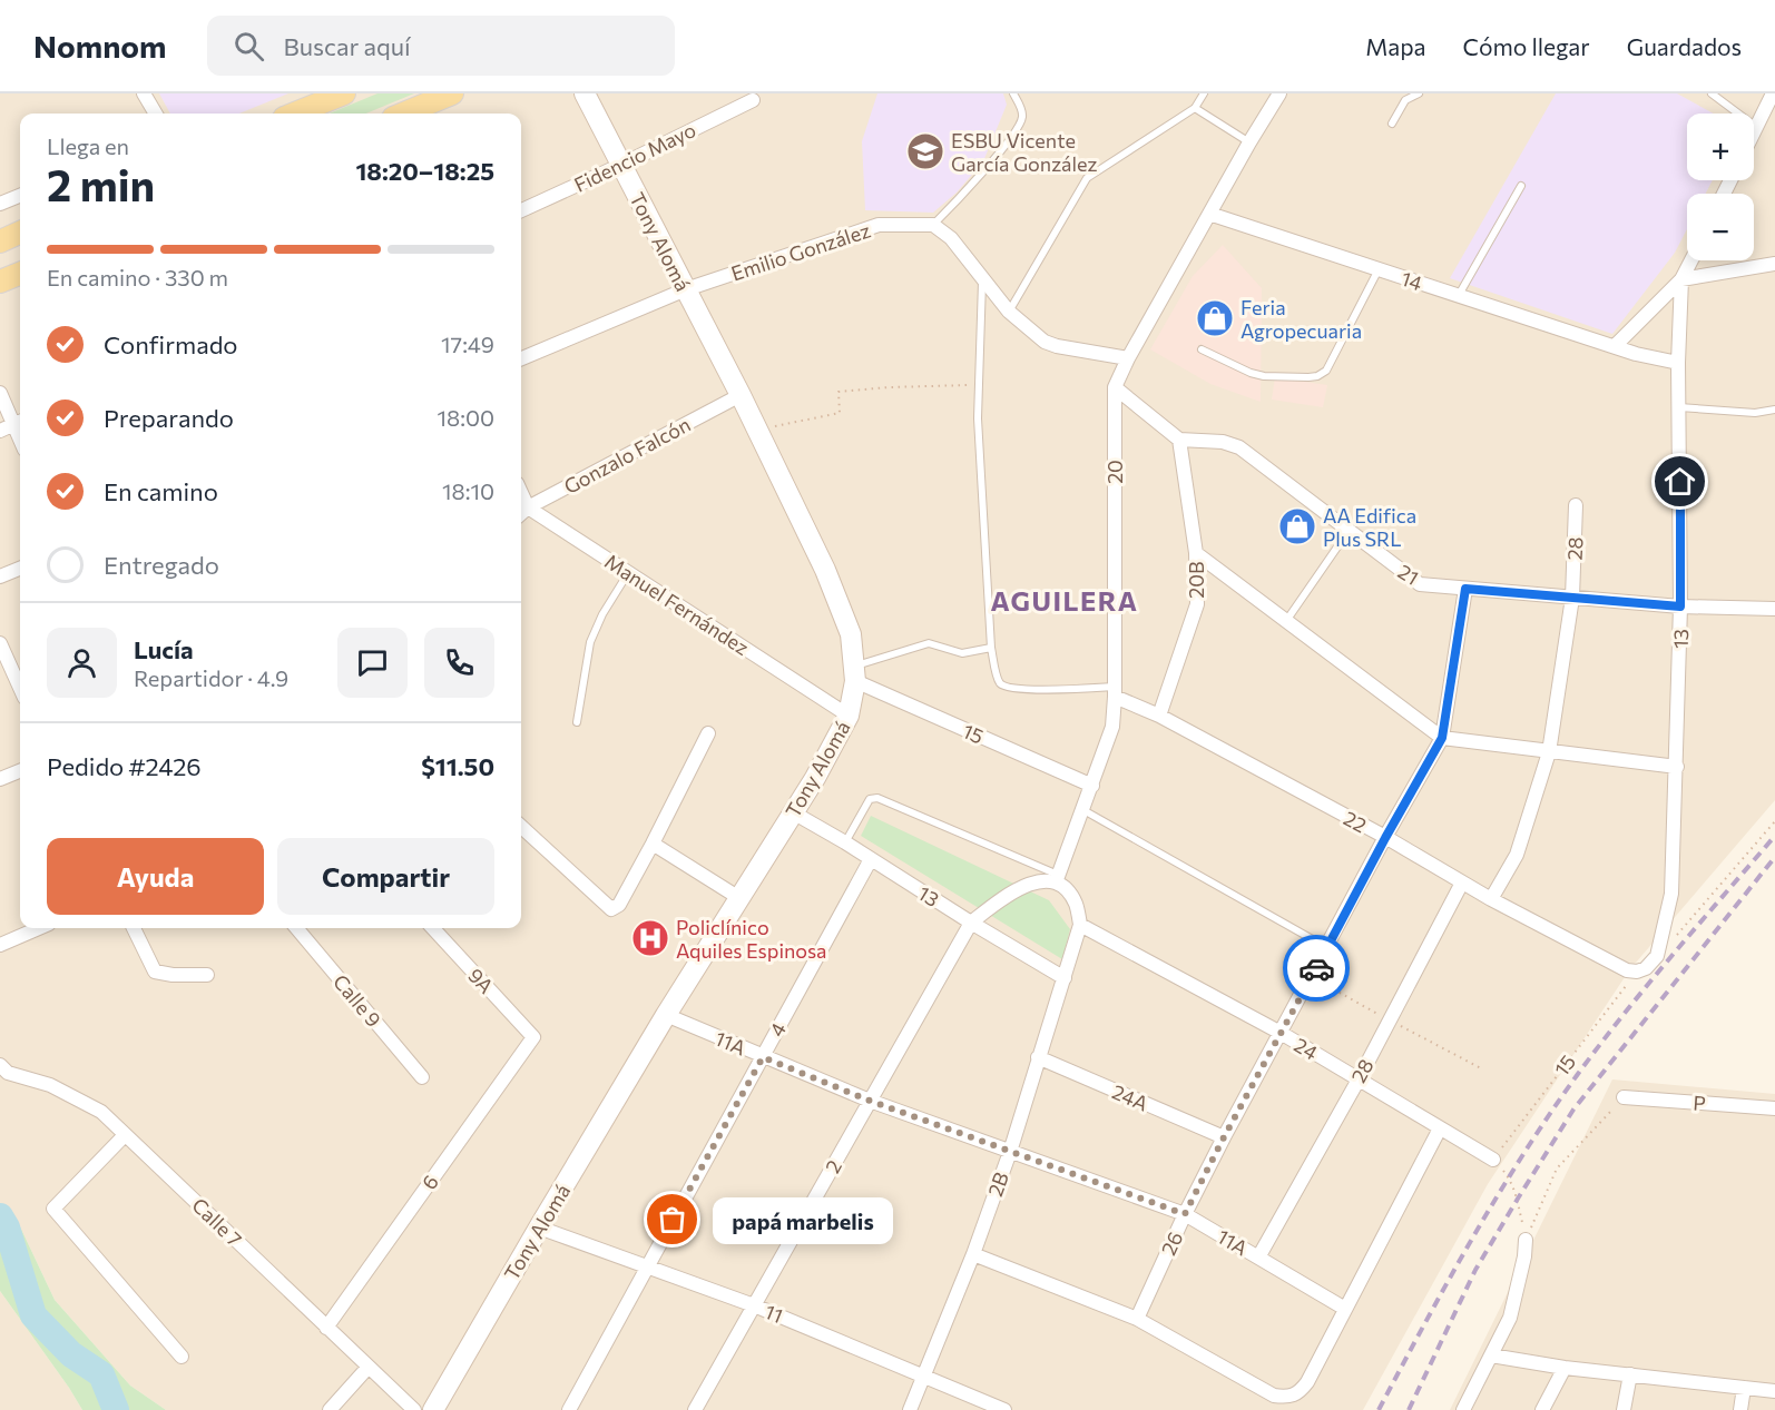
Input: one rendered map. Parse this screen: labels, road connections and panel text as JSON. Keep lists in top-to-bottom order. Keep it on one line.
{"streets":{"street":["Fidencio Mayo","Tony Alomá","Emilio González","14","Gonzalo Falcón","20","28","21","20B","Manuel Fernández","13","15","22","9A","Calle 9","4","11A","24","24A","P","2","6","2B","Calle 7","26","11"]},"crossings":[["Fidencio Mayo","Tony Alomá"],["Tony Alomá","Emilio González"],["Tony Alomá","Gonzalo Falcón"],["Tony Alomá","Manuel Fernández"],["Tony Alomá","13"],["Tony Alomá","15"],["Tony Alomá","11A"],["Tony Alomá","11"],["14","20"],["14","13"],["Gonzalo Falcón","Manuel Fernández"],["20","15"],["20","22"],["28","21"],["28","22"],["28","11A"],["28","24"],["21","20B"],["21","13"],["21","26"],["20B","22"],["13","4"],["13","2"],["13","2B"],["15","22"],["15","24"],["22","26"],["9A","6"],["4","11A"],["4","11"],["11A","2"],["11A","2B"],["11A","26"],["24","2B"],["24","26"],["24A","2B"],["24A","26"],["2","11"],["6","Calle 7"],["2B","11"]],"districts":["AGUILERA"],"places":{"school or university":["ESBU Vicente García González"],"shop":["Feria Agropecuaria","AA Edifica Plus SRL"],"hospital":["Policlínico Aquiles Espinosa"],"other":["papá marbelis"]},"page":{"header":"Nomnom","search":"Buscar aquí","nav":["Mapa","Cómo llegar","Guardados"],"map_buttons":["+","−"],"heading":["2 min","Llega en","18:20–18:25"],"panel":["Lucía","Repartidor · 4.9","Pedido #2426","$11.50"],"bar":"En camino · 330 m","list":[["Confirmado","17:49"],["Preparando","18:00"],["En camino","18:10"],"Entregado"],"buttons":["Ayuda","Compartir"],"bubble":"papá marbelis"}}
